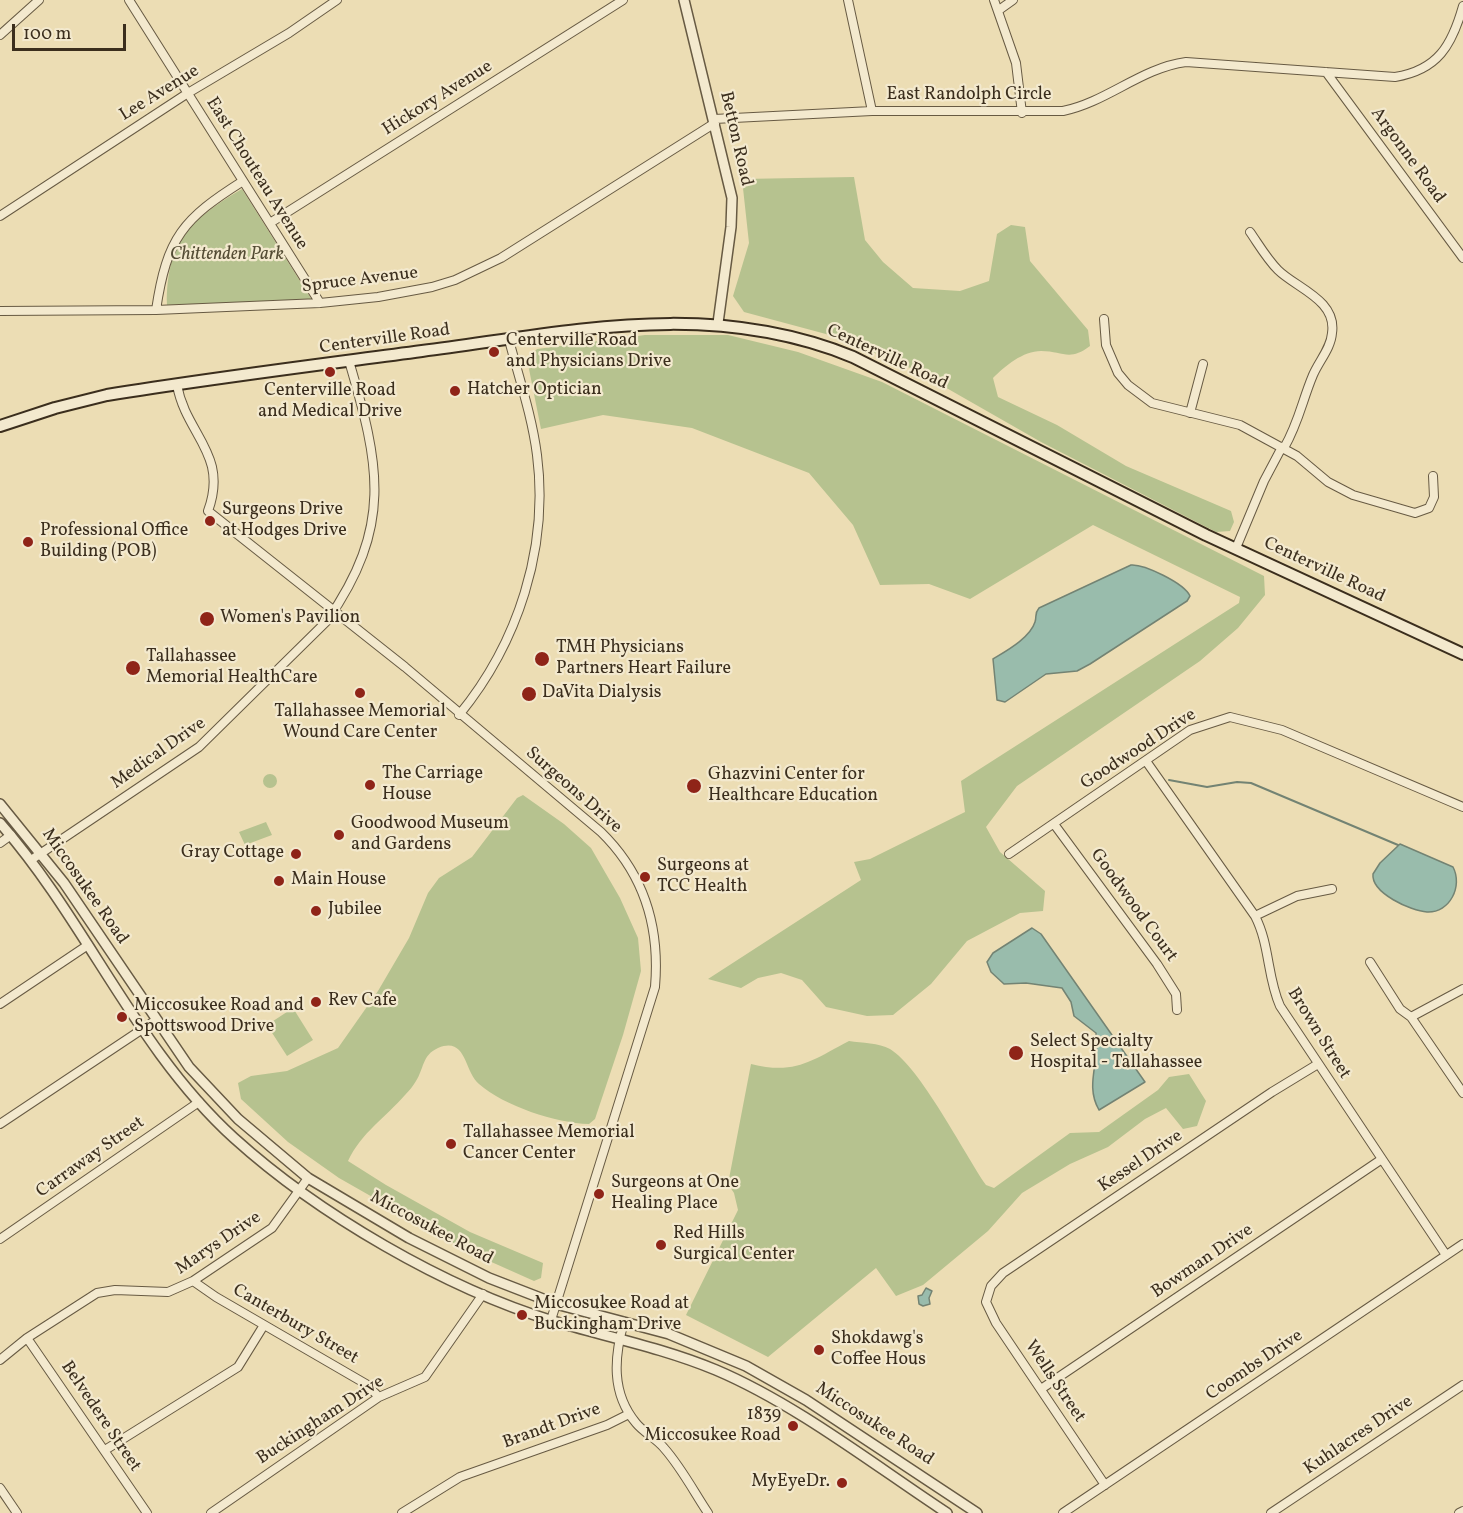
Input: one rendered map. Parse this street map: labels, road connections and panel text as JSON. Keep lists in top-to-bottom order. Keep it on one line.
{"streets":{"main road":["Centerville Road"],"street":["Lee Avenue","East Randolph Circle","Hickory Avenue","Betton Road","Argonne Road","East Chouteau Avenue","Spruce Avenue","Goodwood Drive","Medical Drive","Surgeons Drive","Miccosukee Road","Goodwood Court","Brown Street","Carraway Street","Kessel Drive","Marys Drive","Bowman Drive","Canterbury Street","Coombs Drive","Wells Street","Belvedere Street","Buckingham Drive","Brandt Drive","Kuhlacres Drive"]},"crossings":[["Lee Avenue","East Chouteau Avenue"],["East Randolph Circle","Betton Road"],["East Randolph Circle","Argonne Road"],["East Randolph Circle","Spruce Avenue"],["Hickory Avenue","East Chouteau Avenue"],["Betton Road","Spruce Avenue"],["Betton Road","Centerville Road"],["East Chouteau Avenue","Spruce Avenue"],["Centerville Road","Medical Drive"],["Centerville Road","Surgeons Drive"],["Goodwood Drive","Goodwood Court"],["Goodwood Drive","Brown Street"],["Medical Drive","Surgeons Drive"],["Medical Drive","Miccosukee Road"],["Surgeons Drive","Miccosukee Road"],["Miccosukee Road","Carraway Street"],["Miccosukee Road","Marys Drive"],["Miccosukee Road","Buckingham Drive"],["Miccosukee Road","Brandt Drive"],["Brown Street","Kessel Drive"],["Brown Street","Bowman Drive"],["Brown Street","Coombs Drive"],["Kessel Drive","Wells Street"],["Marys Drive","Canterbury Street"],["Marys Drive","Belvedere Street"],["Bowman Drive","Wells Street"],["Canterbury Street","Buckingham Drive"],["Coombs Drive","Wells Street"]],"parks":["Chittenden Park"],"places":["Centerville Road and Physicians Drive","Centerville Road and Medical Drive","Hatcher Optician","Surgeons Drive at Hodges Drive","Professional Office Building (POB)","Women's Pavilion","TMH Physicians Partners Heart Failure","Tallahassee Memorial HealthCare","Tallahassee Memorial Wound Care Center","DaVita Dialysis","The Carriage House","Ghazvini Center for Healthcare Education","Goodwood Museum and Gardens","Gray Cottage","Surgeons at TCC Health","Main House","Jubilee","Rev Cafe","Miccosukee Road and Spottswood Drive","Select Specialty Hospital - Tallahassee","Tallahassee Memorial Cancer Center","Surgeons at One Healing Place","Red Hills Surgical Center","Miccosukee Road at Buckingham Drive","Shokdawg's Coffee Hous","1839 Miccosukee Road","MyEyeDr."],"scale_bar":"100 m"}
